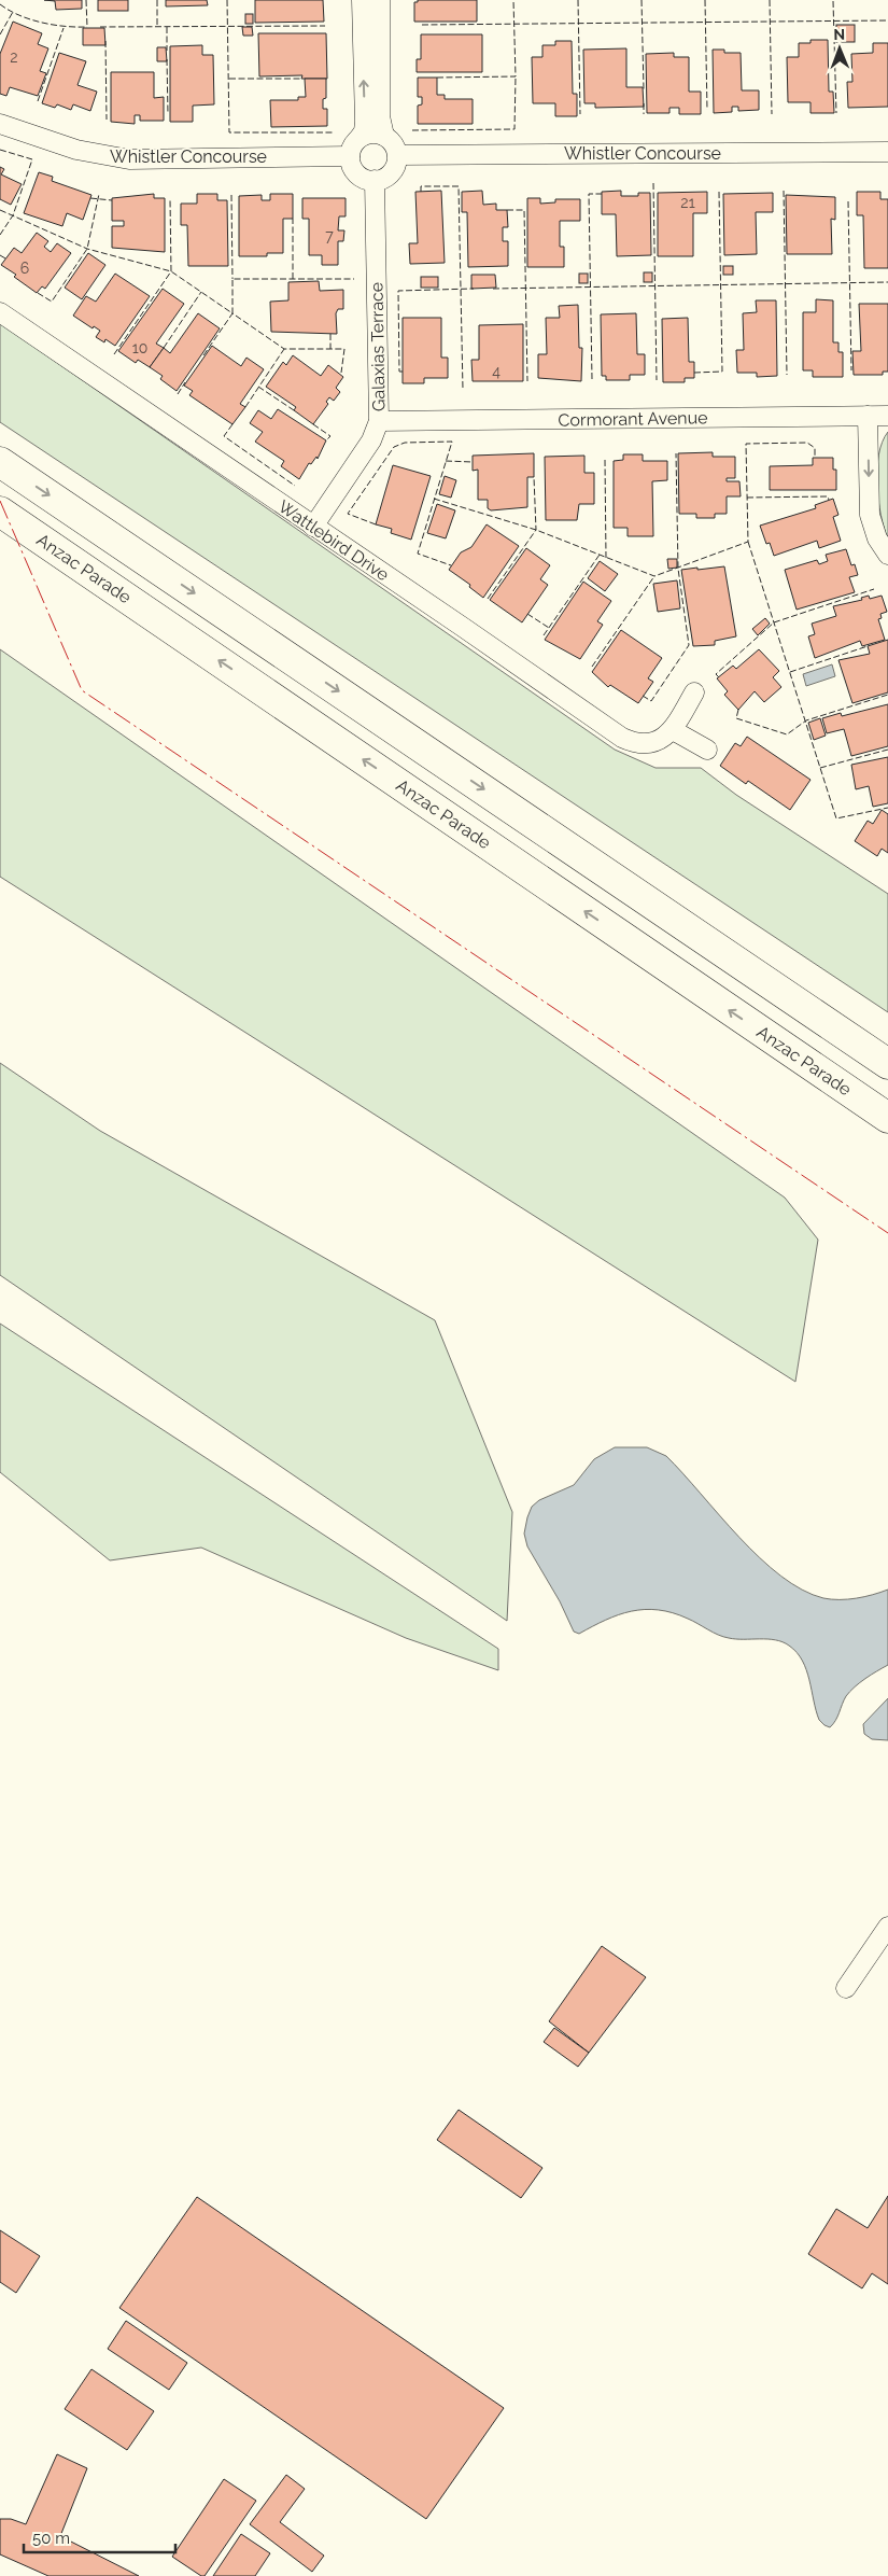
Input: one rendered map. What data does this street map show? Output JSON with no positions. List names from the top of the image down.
{
  "streets": {
    "main road": ["Anzac Parade"],
    "street": [
      "Whistler Concourse",
      "Galaxias Terrace",
      "Cormorant Avenue",
      "Wattlebird Drive"
    ]
  },
  "crossings": [
    ["Whistler Concourse", "Galaxias Terrace"],
    ["Galaxias Terrace", "Cormorant Avenue"],
    ["Galaxias Terrace", "Wattlebird Drive"]
  ],
  "house_numbers": [
    "2",
    "21",
    "7",
    "6",
    "10",
    "4"
  ],
  "scale_bar": "50 m",
  "north": "top"
}
